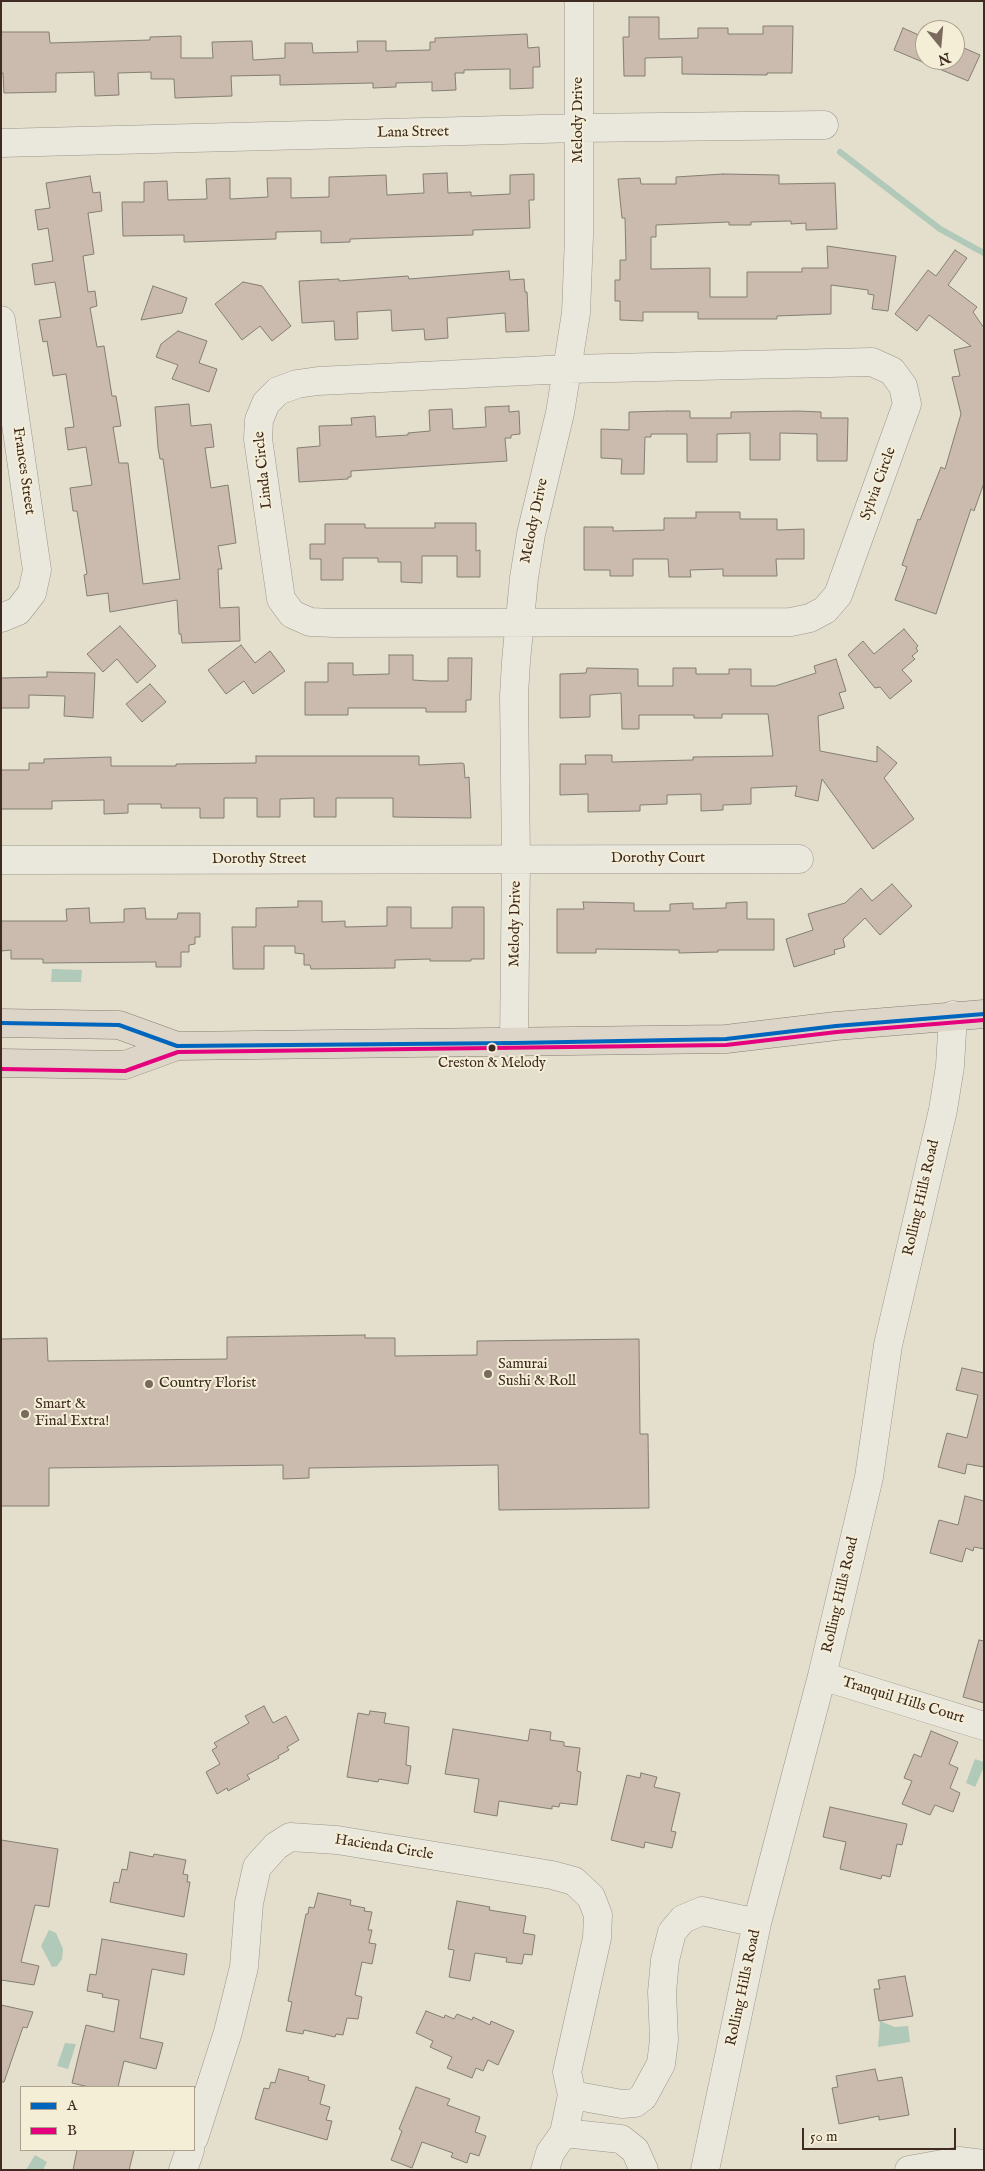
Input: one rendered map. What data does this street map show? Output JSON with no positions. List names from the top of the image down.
{
  "streets": {
    "street": [
      "Melody Drive",
      "Lana Street",
      "Linda Circle",
      "Frances Street",
      "Sylvia Circle",
      "Dorothy Court",
      "Dorothy Street",
      "Rolling Hills Road",
      "Tranquil Hills Court",
      "Hacienda Circle"
    ]
  },
  "crossings": [
    ["Melody Drive", "Lana Street"],
    ["Melody Drive", "Linda Circle"],
    ["Melody Drive", "Sylvia Circle"],
    ["Melody Drive", "Dorothy Court"],
    ["Melody Drive", "Dorothy Street"],
    ["Linda Circle", "Sylvia Circle"],
    ["Dorothy Court", "Dorothy Street"],
    ["Rolling Hills Road", "Tranquil Hills Court"]
  ],
  "places": [
    "Creston & Melody",
    "Samurai Sushi & Roll",
    "Country Florist",
    "Smart & Final Extra!"
  ],
  "lines": ["transit line A", "transit line B"],
  "legend": ["A", "B"],
  "scale_bar": "50 m",
  "north": "bottom"
}
